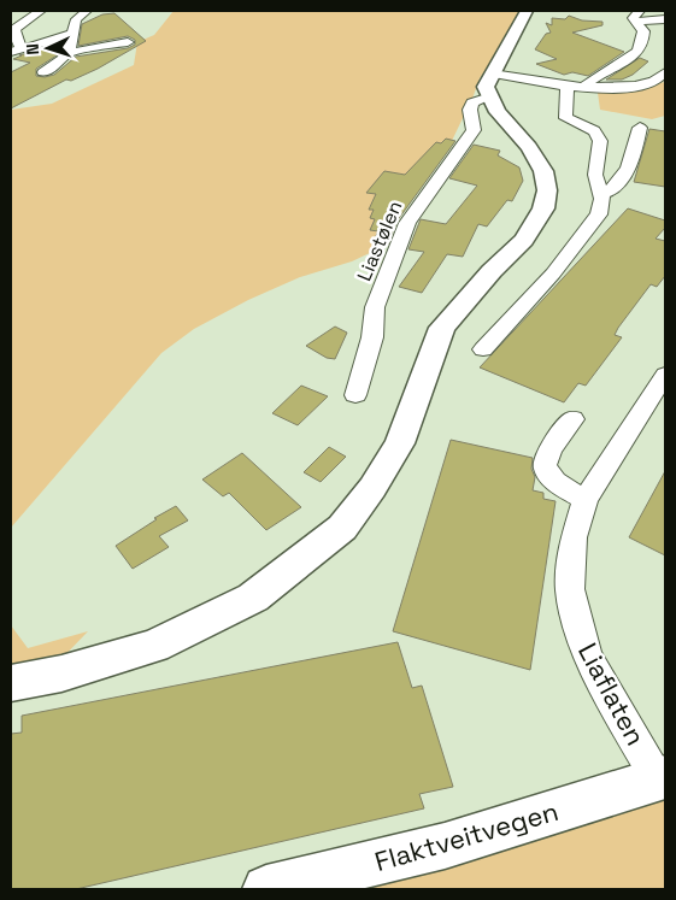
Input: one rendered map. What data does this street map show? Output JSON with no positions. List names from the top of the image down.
{
  "streets": {
    "main road": ["Flaktveitvegen"],
    "street": ["Liastølen", "Liaflaten"]
  },
  "crossings": [
    ["Liaflaten", "Flaktveitvegen"]
  ],
  "north": "left"
}
